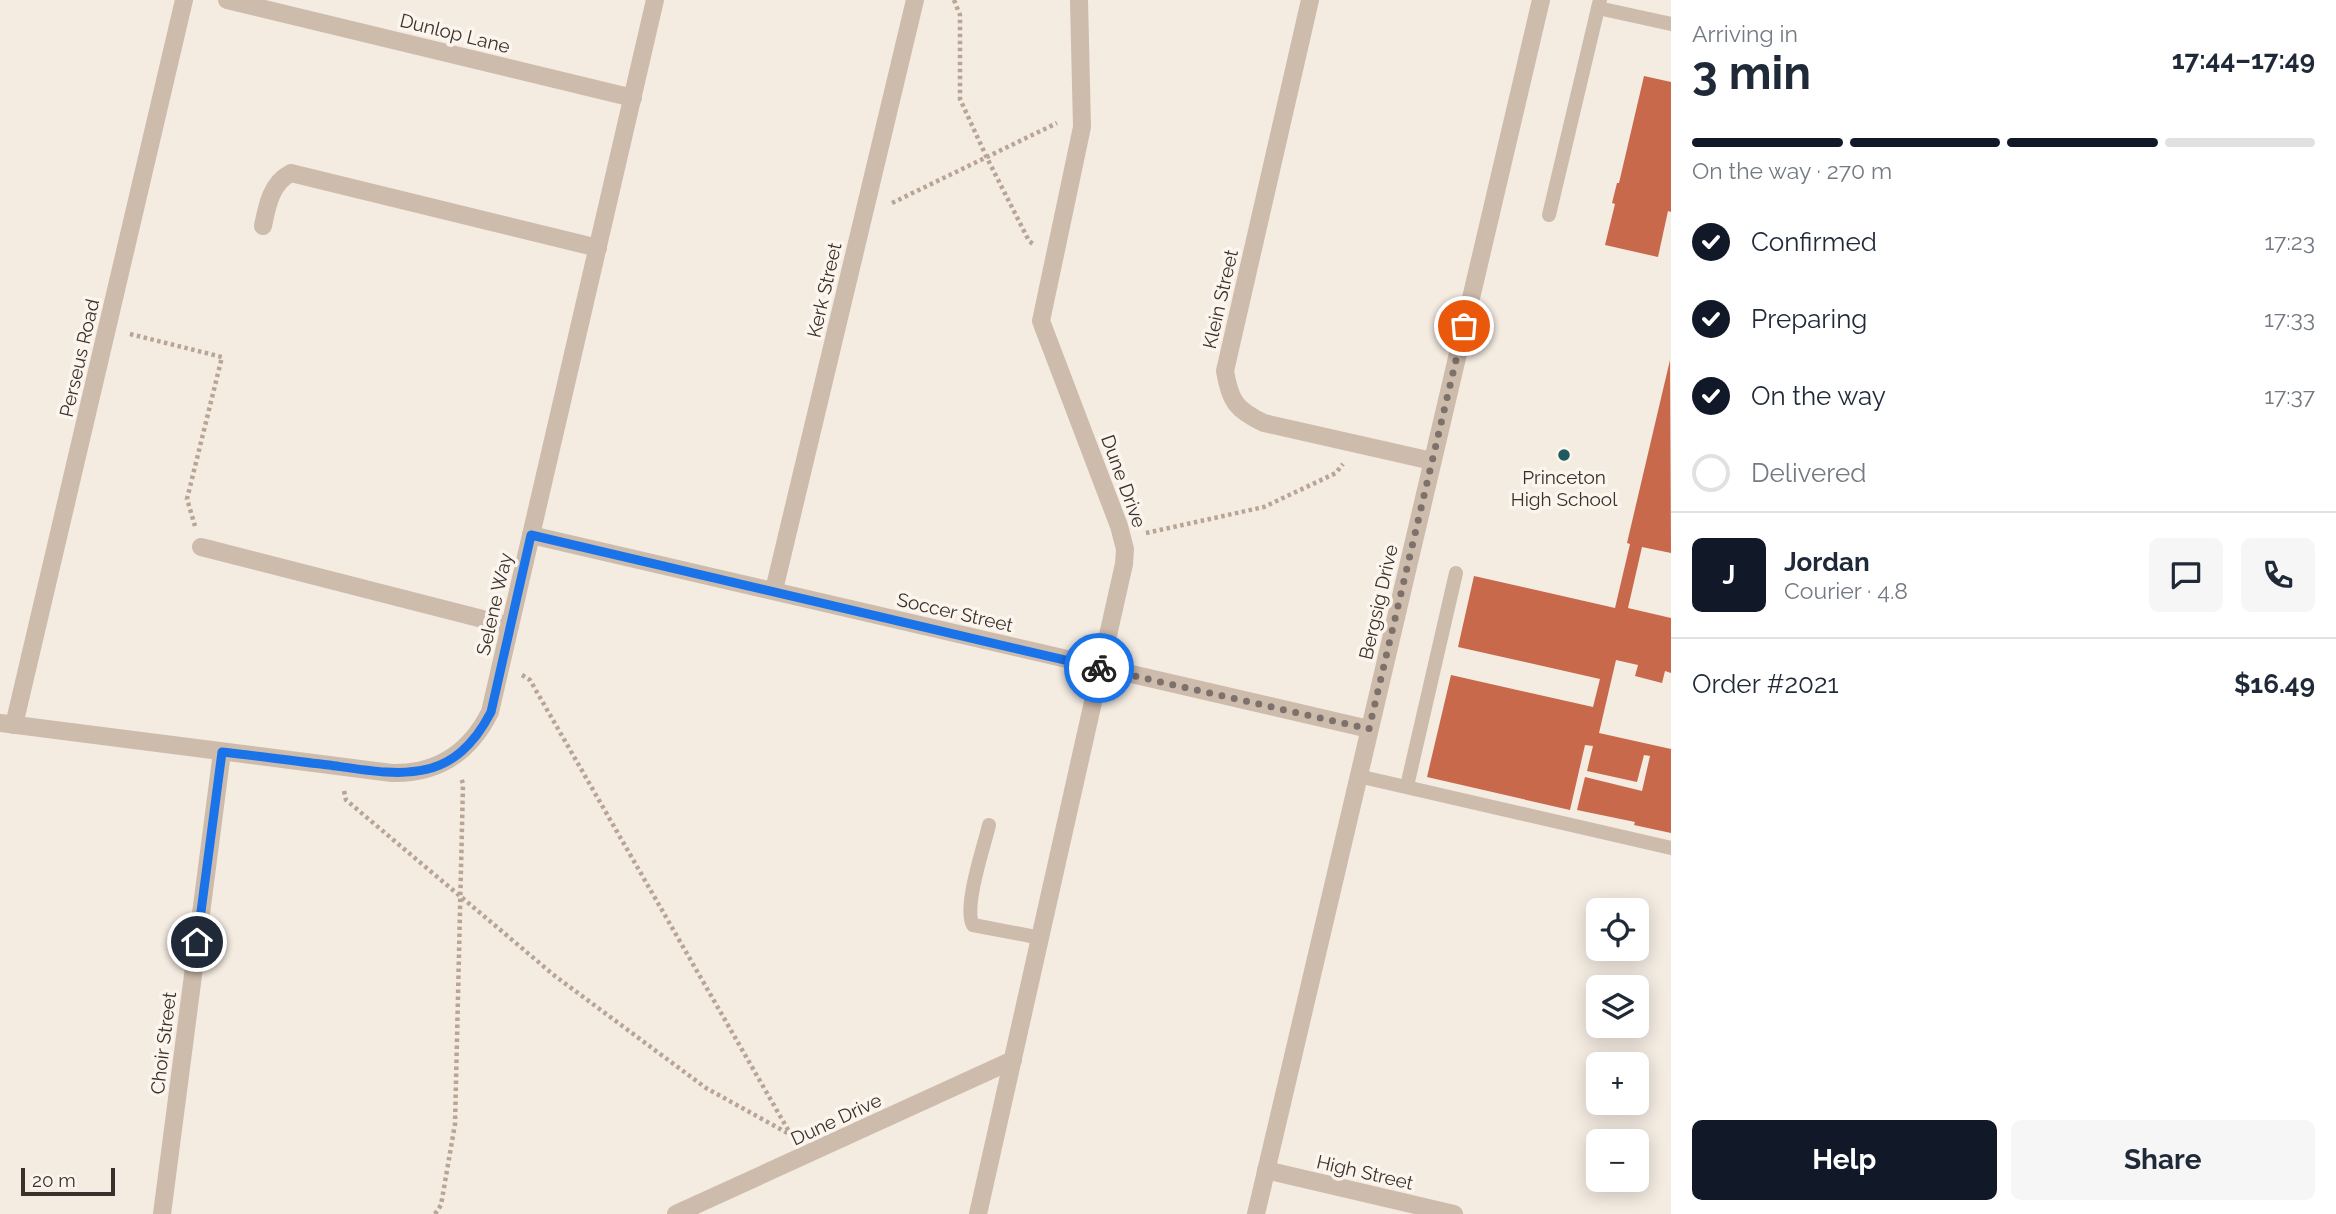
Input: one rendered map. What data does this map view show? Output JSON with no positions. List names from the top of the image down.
{
  "streets": {
    "street": [
      "Dunlop Lane",
      "Kerk Street",
      "Klein Street",
      "Perseus Road",
      "Dune Drive",
      "Bergsig Drive",
      "Selene Way",
      "Soccer Street",
      "Choir Street",
      "High Street"
    ]
  },
  "crossings": [
    ["Dunlop Lane", "Selene Way"],
    ["Kerk Street", "Soccer Street"],
    ["Klein Street", "Bergsig Drive"],
    ["Perseus Road", "Selene Way"],
    ["Dune Drive", "Soccer Street"],
    ["Bergsig Drive", "Soccer Street"],
    ["Bergsig Drive", "High Street"],
    ["Selene Way", "Soccer Street"],
    ["Selene Way", "Choir Street"]
  ],
  "places": ["Princeton High School"],
  "scale_bar": "20 m",
  "page": {
    "heading": ["3 min", "Arriving in", "17:44–17:49"],
    "panel": [
      "Jordan",
      "Courier · 4.8",
      "Order #2021",
      "$16.49"
    ],
    "bar": "On the way · 270 m",
    "list": [
      ["Confirmed", "17:23"],
      ["Preparing", "17:33"],
      ["On the way", "17:37"],
      "Delivered"
    ],
    "round": "J",
    "map_buttons": ["+", "−"],
    "buttons": ["Help", "Share"],
    "scale": "20 m"
  }
}
